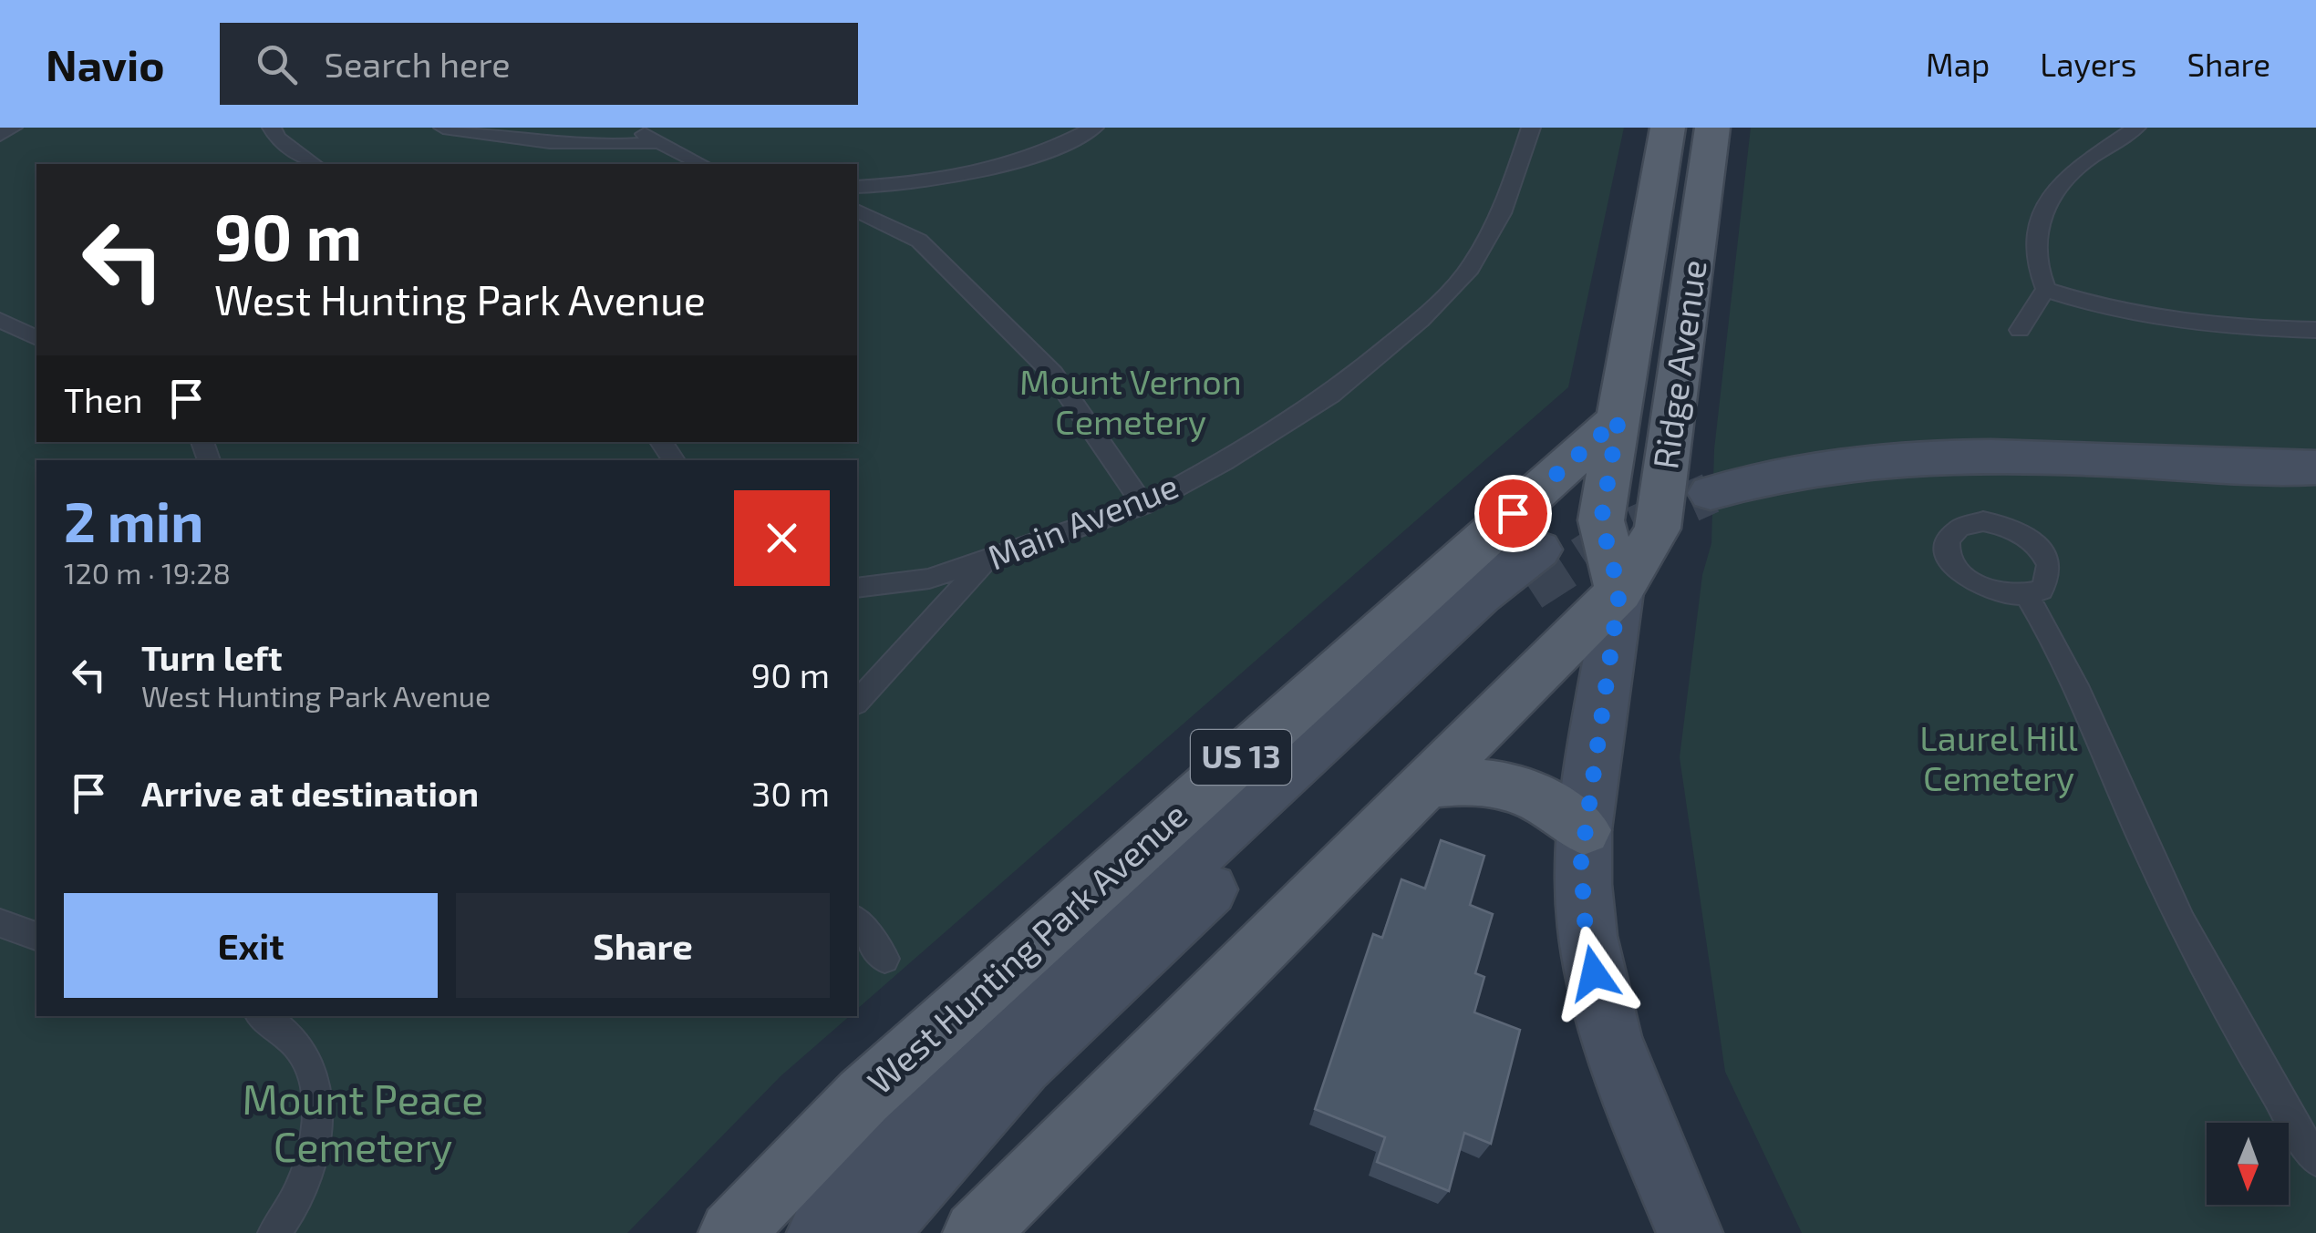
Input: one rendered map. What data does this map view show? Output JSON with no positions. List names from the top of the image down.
{
  "streets": {
    "main road": ["Ridge Avenue", "US 13", "West Hunting Park Avenue"],
    "lane": ["Main Avenue"]
  },
  "crossings": [
    ["Ridge Avenue", "West Hunting Park Avenue"]
  ],
  "parks": ["Mount Vernon Cemetery", "Laurel Hill Cemetery", "Mount Peace Cemetery"],
  "north": "bottom",
  "page": {
    "header": "Navio",
    "search": "Search here",
    "nav": ["Map", "Layers", "Share"],
    "turn": ["90 m", "West Hunting Park Avenue"],
    "then": "Then",
    "heading": ["2 min", "120 m · 19:28"],
    "list": [
      {
        "name": "Turn left",
        "note": "West Hunting Park Avenue",
        "value": "90 m"
      },
      {
        "name": "Arrive at destination",
        "value": "30 m"
      }
    ],
    "buttons": ["Exit", "Share"]
  }
}
